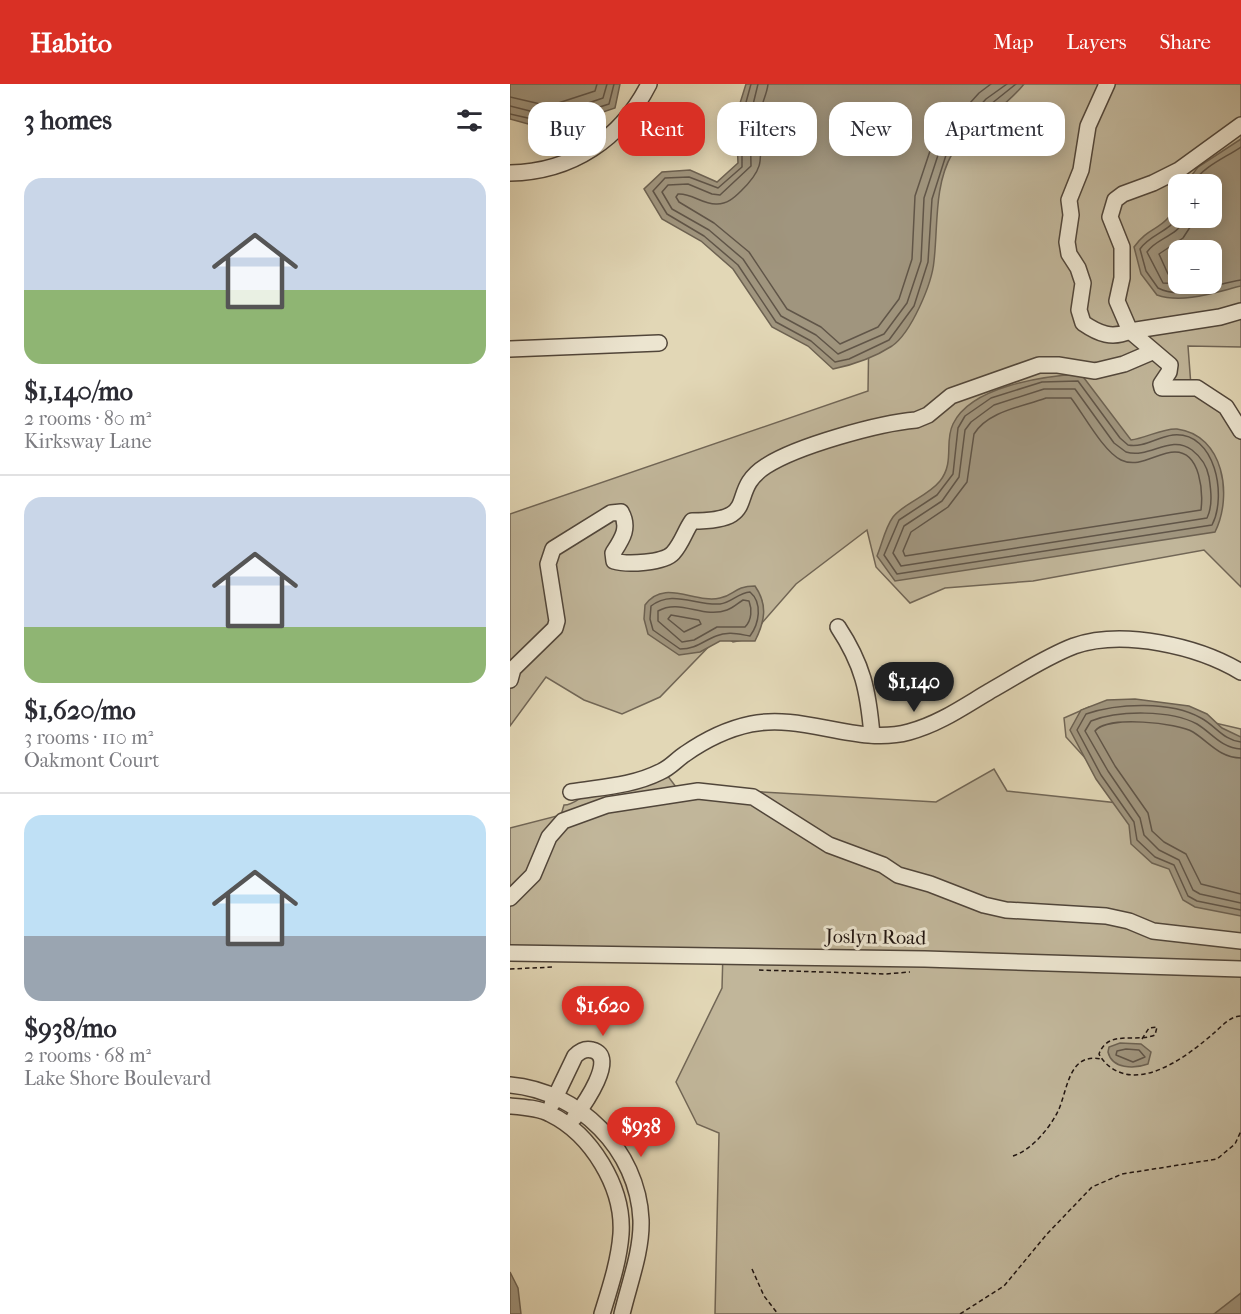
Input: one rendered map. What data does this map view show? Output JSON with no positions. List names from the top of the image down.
{
  "streets": {
    "street": ["Joslyn Road"]
  },
  "page": {
    "header": "Habito",
    "nav": ["Map", "Layers", "Share"],
    "heading": "3 homes",
    "chip": [
      "Buy",
      "Rent",
      "Filters",
      "New",
      "Apartment"
    ],
    "list": [
      {
        "name": "$1,140/mo",
        "note": "2 rooms · 80 m² · Kirksway Lane"
      },
      {
        "name": "$1,620/mo",
        "note": "3 rooms · 110 m² · Oakmont Court"
      },
      {
        "name": "$938/mo",
        "note": "2 rooms · 68 m² · Lake Shore Boulevard"
      }
    ],
    "map_buttons": ["+", "−"],
    "price": ["$1,140", "$1,620", "$938"]
  }
}
